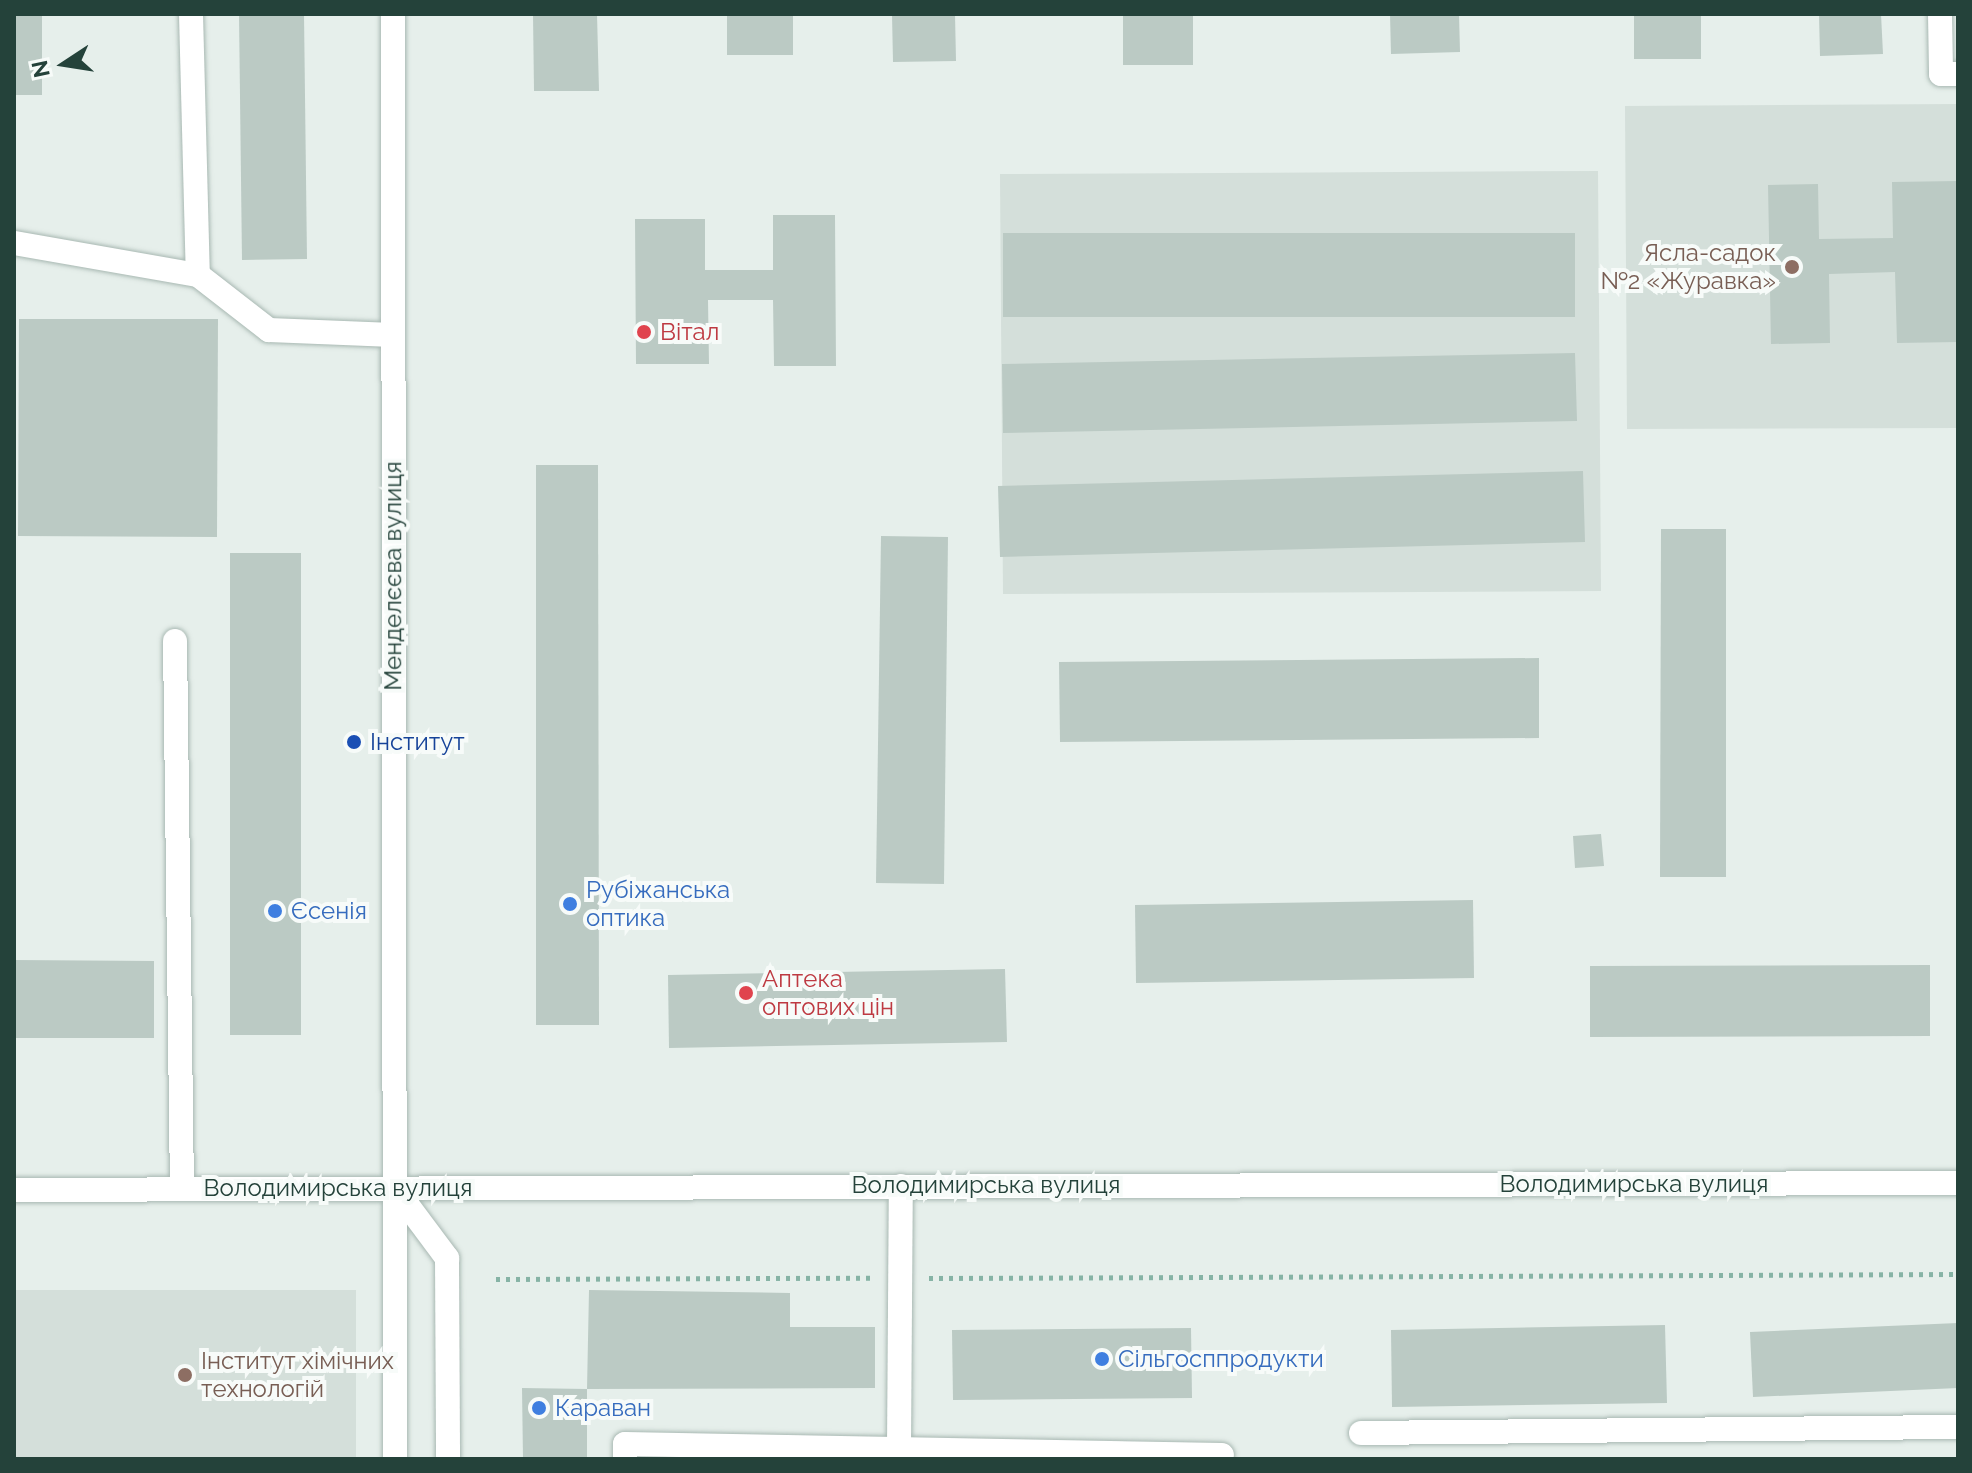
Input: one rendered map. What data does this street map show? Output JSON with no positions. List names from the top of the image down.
{
  "streets": {
    "street": ["Менделєєва вулиця", "Володимирська вулиця"]
  },
  "crossings": [
    ["Менделєєва вулиця", "Володимирська вулиця"]
  ],
  "places": [
    "Ясла-садок №2 «Журавка»",
    "Вітал",
    "Інститут",
    "Рубіжанська оптика",
    "Єсенія",
    "Аптека оптових цін",
    "Сільгосппродукти",
    "Інститут хімічних технологій",
    "Караван"
  ],
  "north": "left"
}
